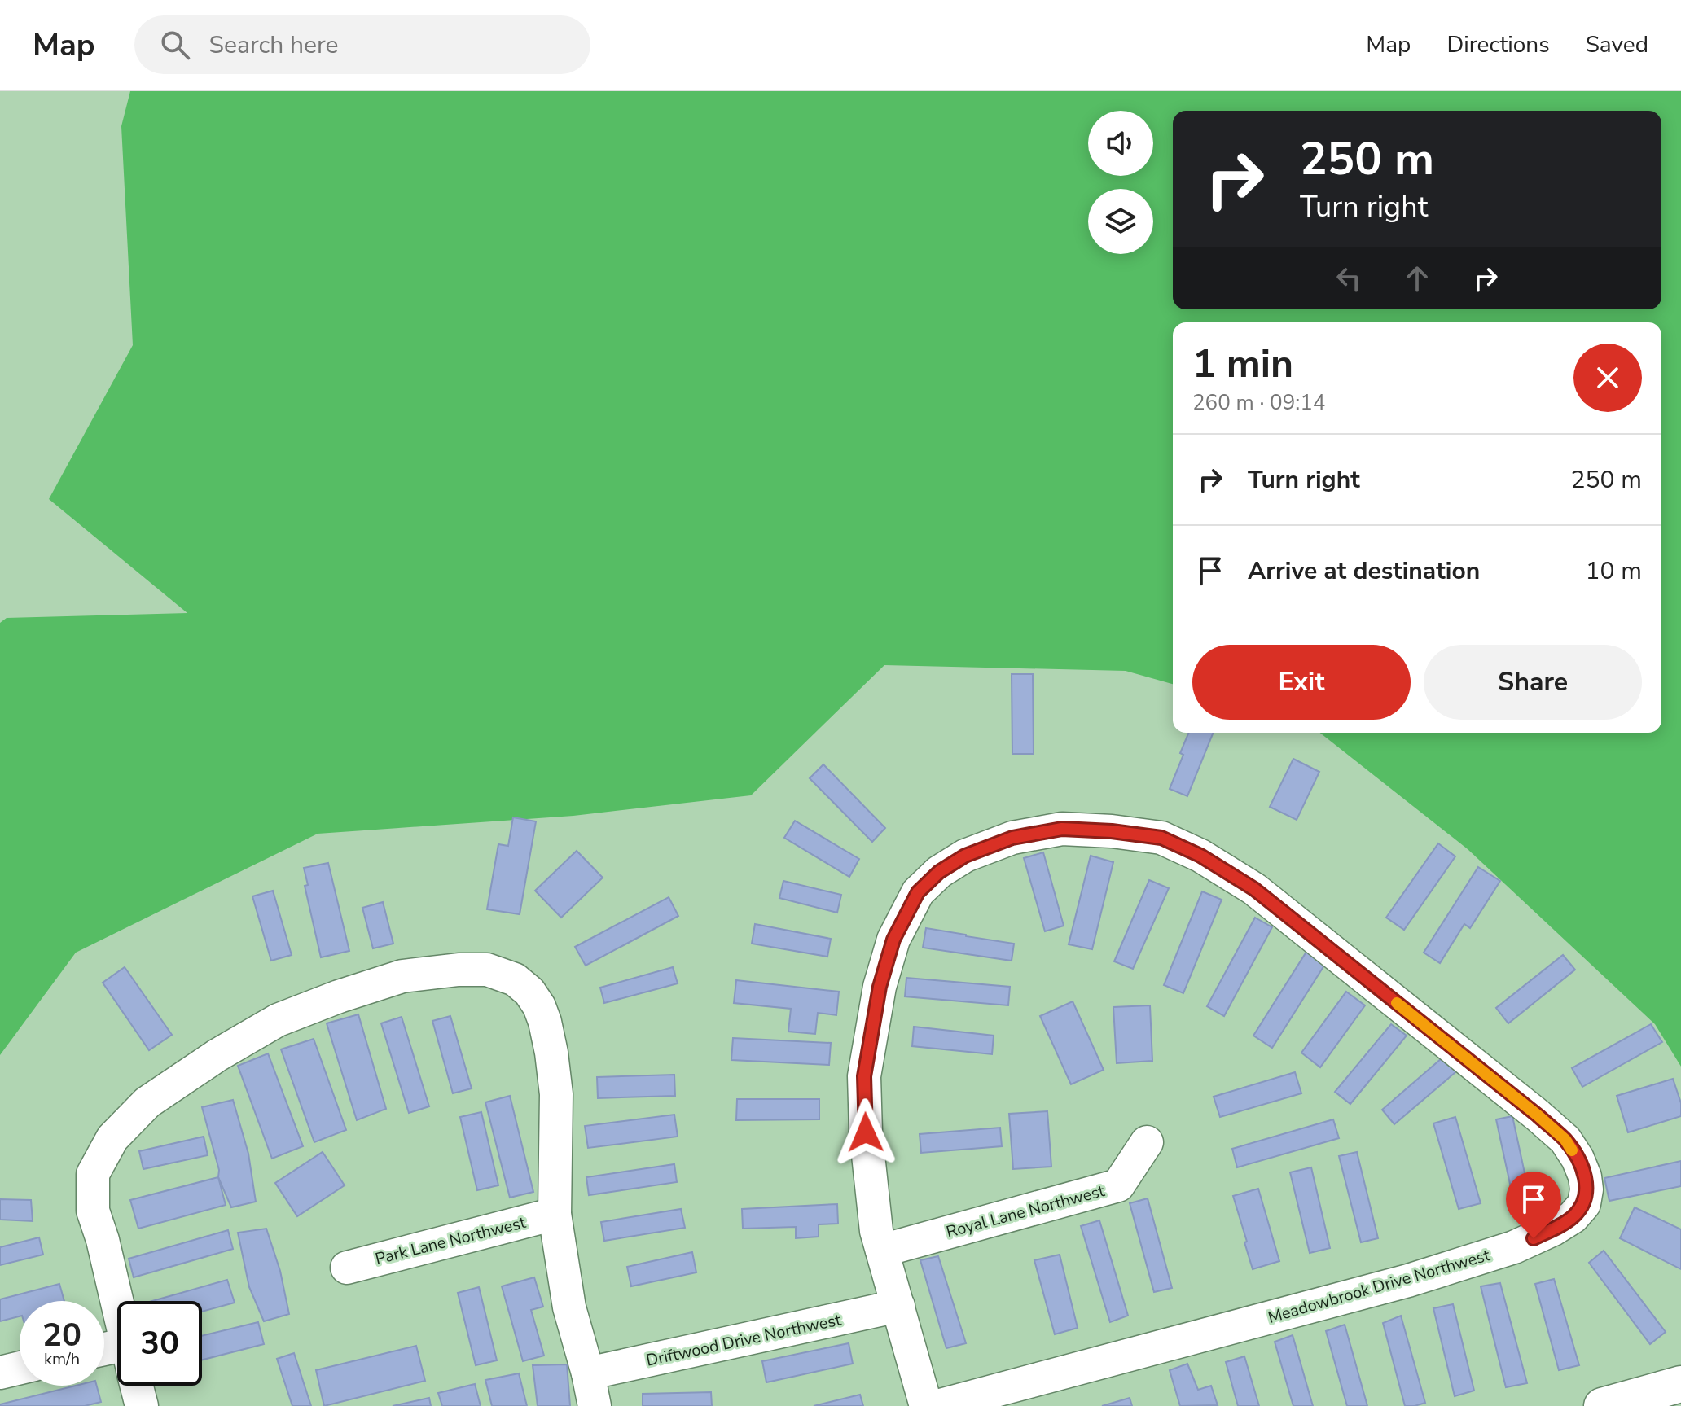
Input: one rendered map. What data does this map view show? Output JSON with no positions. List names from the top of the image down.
{
  "streets": {
    "street": [
      "Royal Lane Northwest",
      "Park Lane Northwest",
      "Meadowbrook Drive Northwest",
      "Driftwood Drive Northwest"
    ]
  },
  "crossings": [
    ["Royal Lane Northwest", "Meadowbrook Drive Northwest"],
    ["Meadowbrook Drive Northwest", "Driftwood Drive Northwest"]
  ],
  "page": {
    "header": "Map",
    "search": "Search here",
    "nav": ["Map", "Directions", "Saved"],
    "turn": ["250 m", "Turn right"],
    "heading": ["1 min", "260 m · 09:14"],
    "list": [
      {
        "name": "Turn right",
        "value": "250 m"
      },
      {
        "name": "Arrive at destination",
        "value": "10 m"
      }
    ],
    "buttons": ["Exit", "Share"],
    "speed": "20 km/h",
    "limit": "30"
  }
}
